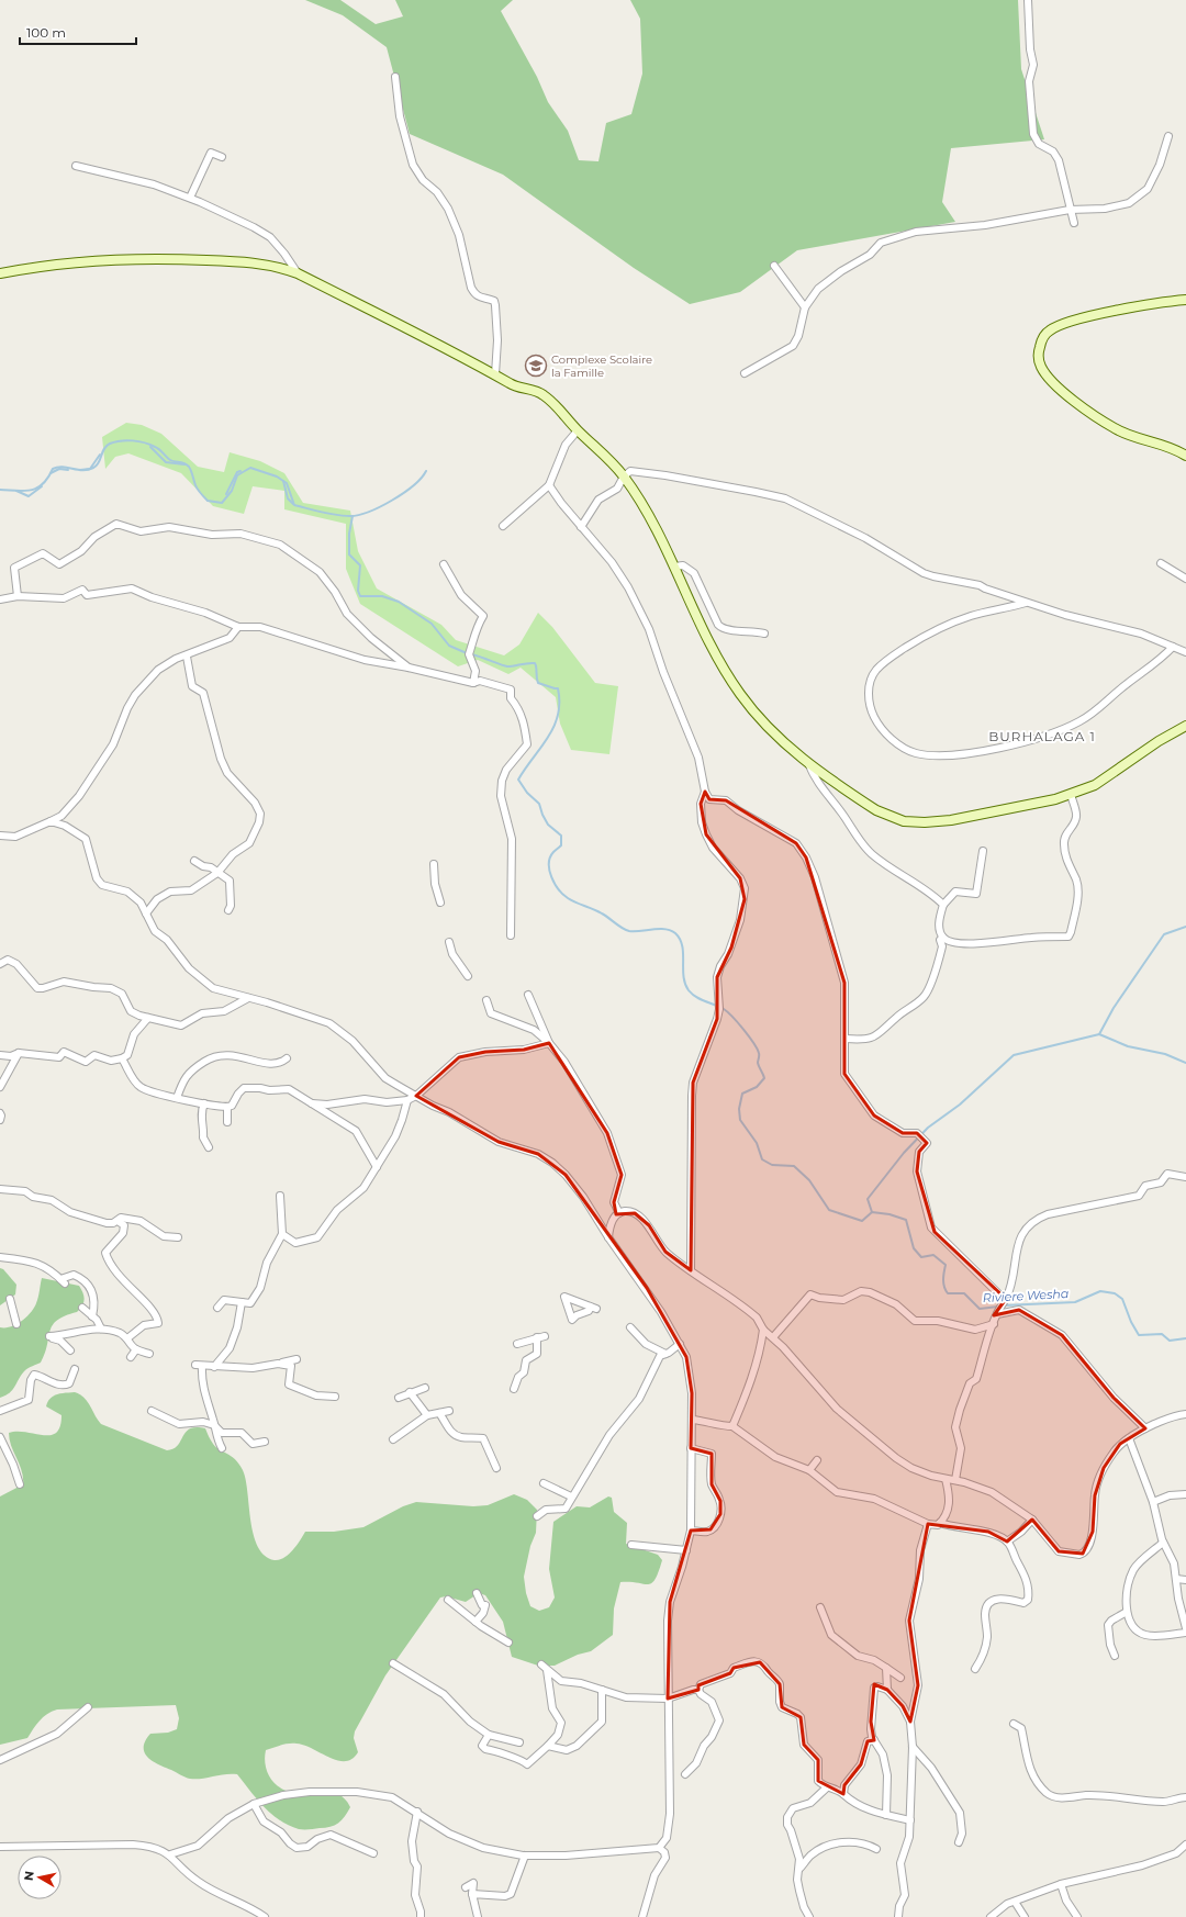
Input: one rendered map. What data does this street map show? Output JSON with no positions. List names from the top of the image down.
{
  "districts": ["BURHALAGA 1"],
  "water": ["Riviere Wesha"],
  "places": {
    "school or university": ["Complexe Scolaire la Famille"]
  },
  "scale_bar": "100 m",
  "north": "left"
}
